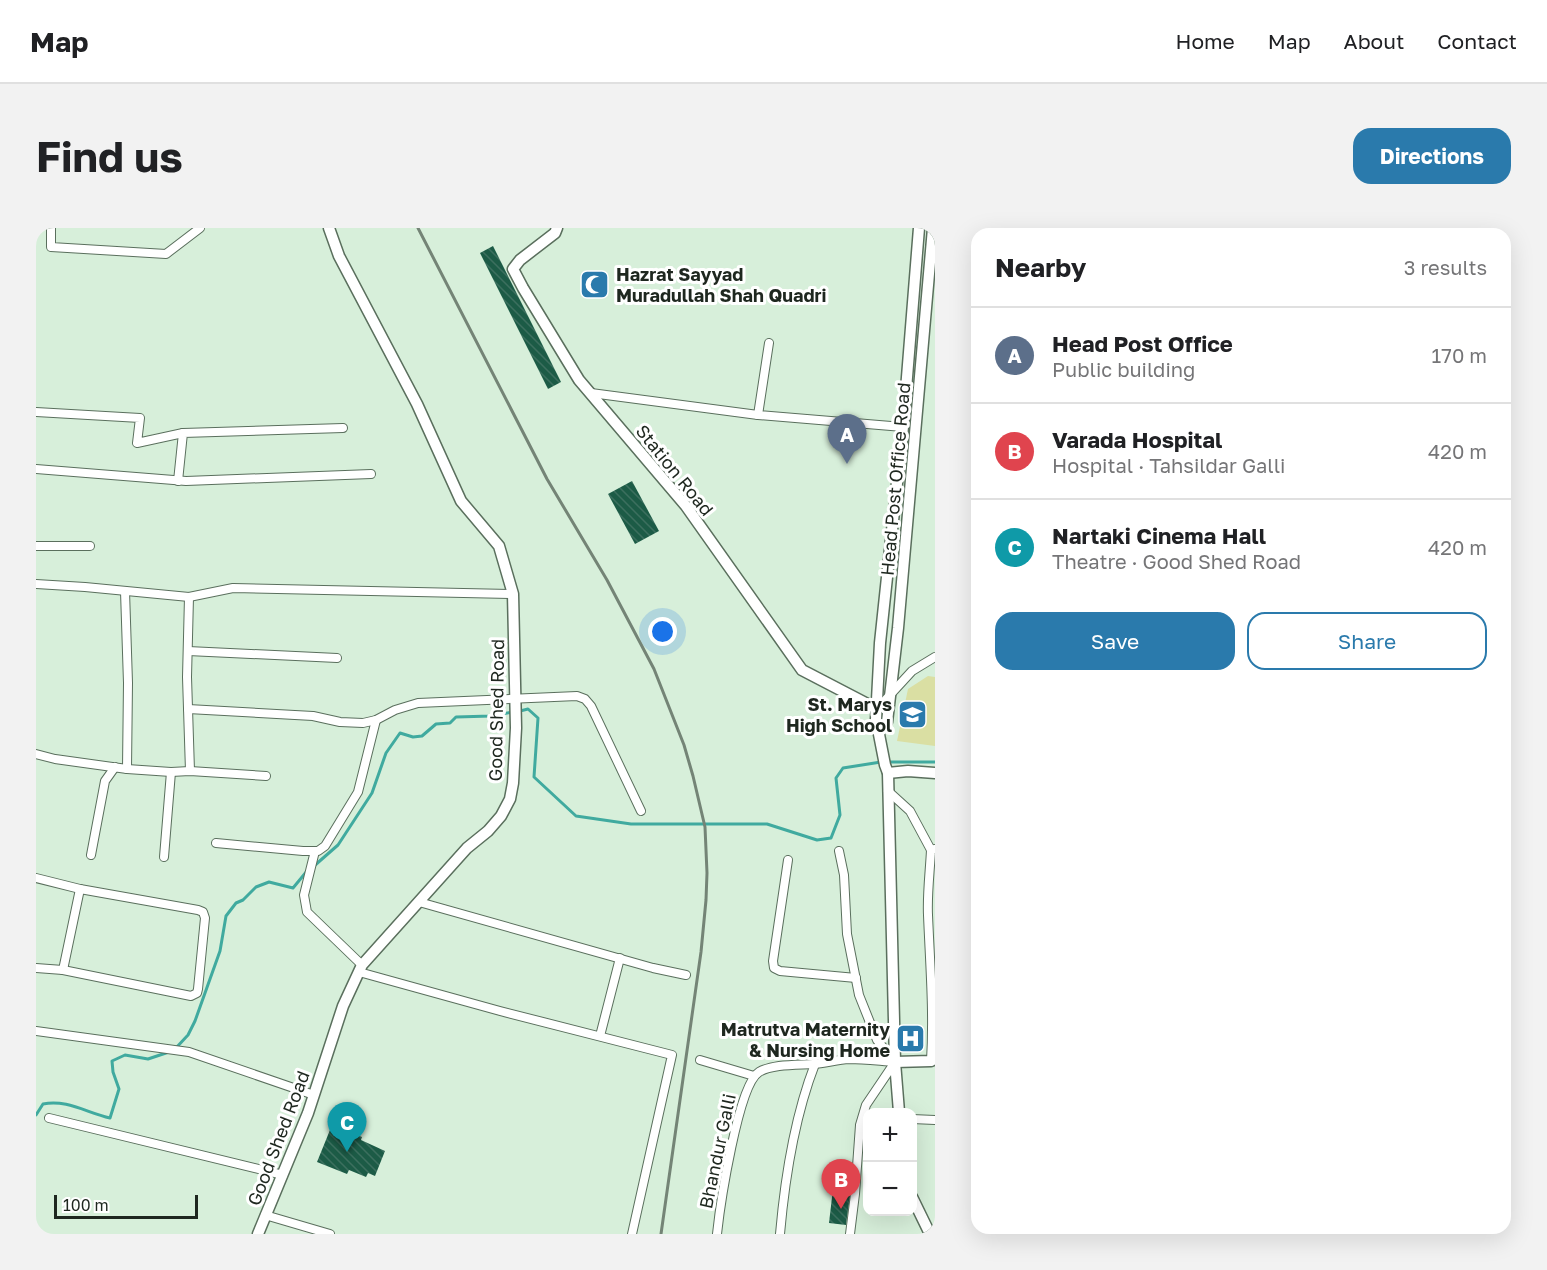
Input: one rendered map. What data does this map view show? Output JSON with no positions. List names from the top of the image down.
{
  "streets": {
    "street": [
      "Station Road",
      "Head Post Office Road",
      "Good Shed Road",
      "Bhandur Galli"
    ]
  },
  "crossings": [
    ["Station Road", "Head Post Office Road"],
    ["Head Post Office Road", "Bhandur Galli"]
  ],
  "places": {
    "mosque": ["Hazrat Sayyad Muradullah Shah Quadri"],
    "school or university": ["St. Marys High School"],
    "hospital": ["Matrutva Maternity & Nursing Home"]
  },
  "scale_bar": "100 m",
  "page": {
    "header": "Map",
    "nav": [
      "Home",
      "Map",
      "About",
      "Contact"
    ],
    "buttons": [
      "Directions",
      ["Save", "Share"]
    ],
    "title": "Find us",
    "heading": ["Nearby", "3 results"],
    "list": [
      {
        "mark": "A",
        "name": "Head Post Office",
        "note": "Public building",
        "value": "170 m"
      },
      {
        "mark": "B",
        "name": "Varada Hospital",
        "note": "Hospital · Tahsildar Galli",
        "value": "420 m"
      },
      {
        "mark": "C",
        "name": "Nartaki Cinema Hall",
        "note": "Theatre · Good Shed Road",
        "value": "420 m"
      }
    ],
    "pins": ["A", "C", "B"],
    "map_buttons": ["+", "−"],
    "scale": "100 m"
  }
}
